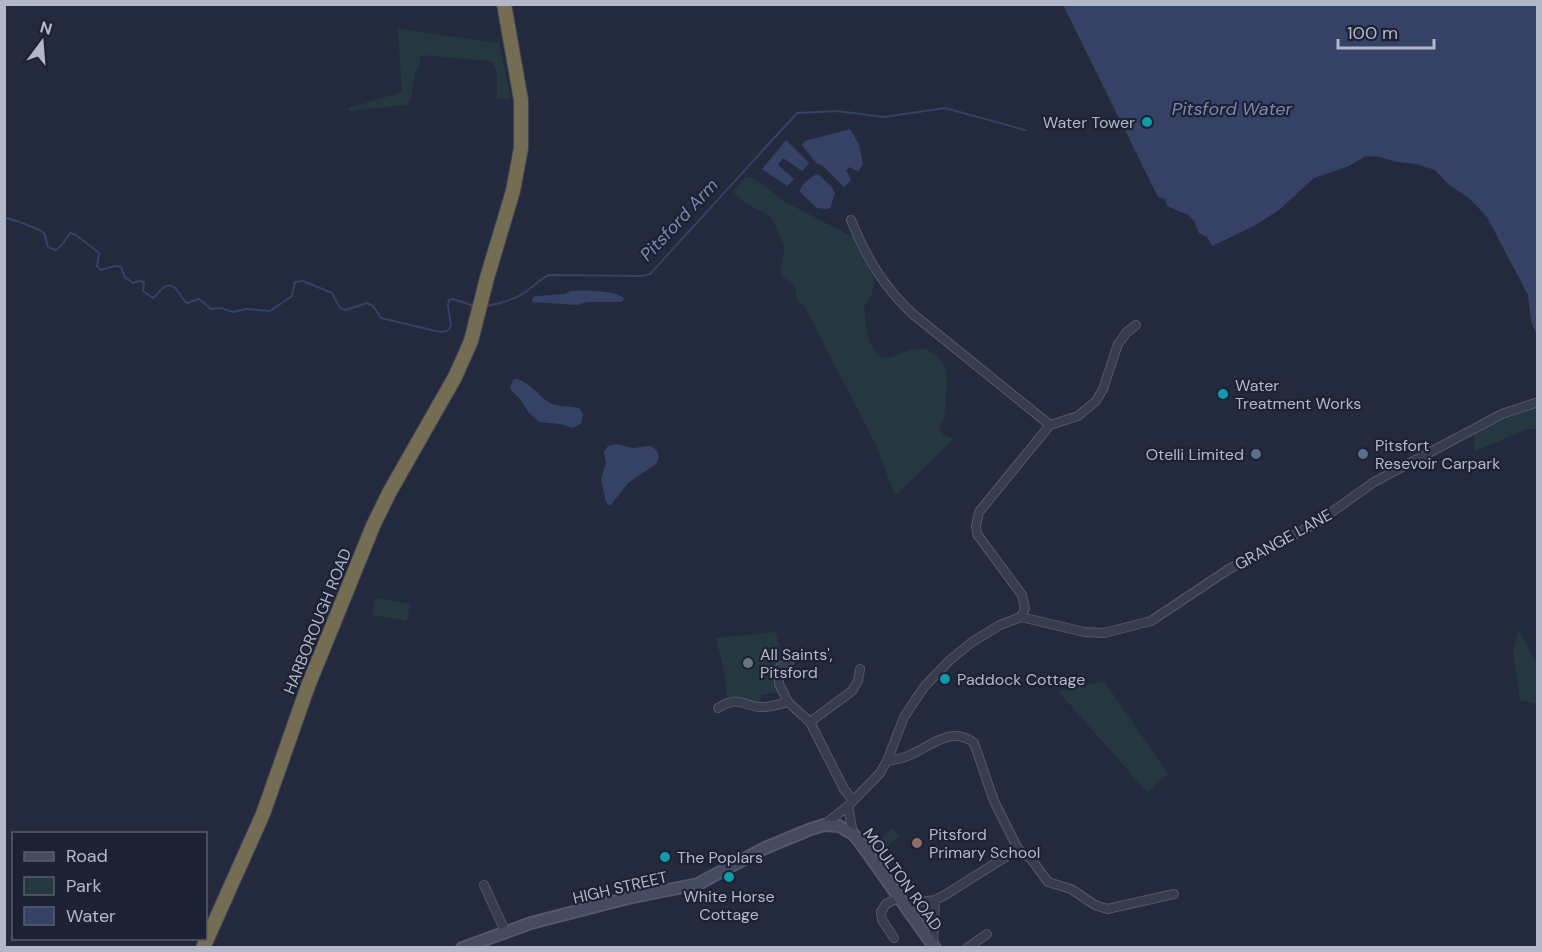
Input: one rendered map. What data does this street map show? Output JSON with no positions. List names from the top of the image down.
{
  "streets": {
    "highway": ["HARBOROUGH ROAD"],
    "street": ["GRANGE LANE", "MOULTON ROAD", "HIGH STREET"]
  },
  "crossings": [
    ["MOULTON ROAD", "HIGH STREET"]
  ],
  "water": ["Pitsford Water", "Pitsford Arm"],
  "places": [
    "Water Tower",
    "Water Treatment Works",
    "Otelli Limited",
    "Pitsfort Resevoir Carpark",
    "All Saints', Pitsford",
    "Paddock Cottage",
    "Pitsford Primary School",
    "The Poplars",
    "White Horse Cottage"
  ],
  "legend": ["Road", "Park", "Water"],
  "scale_bar": "100 m",
  "north": "top"
}
